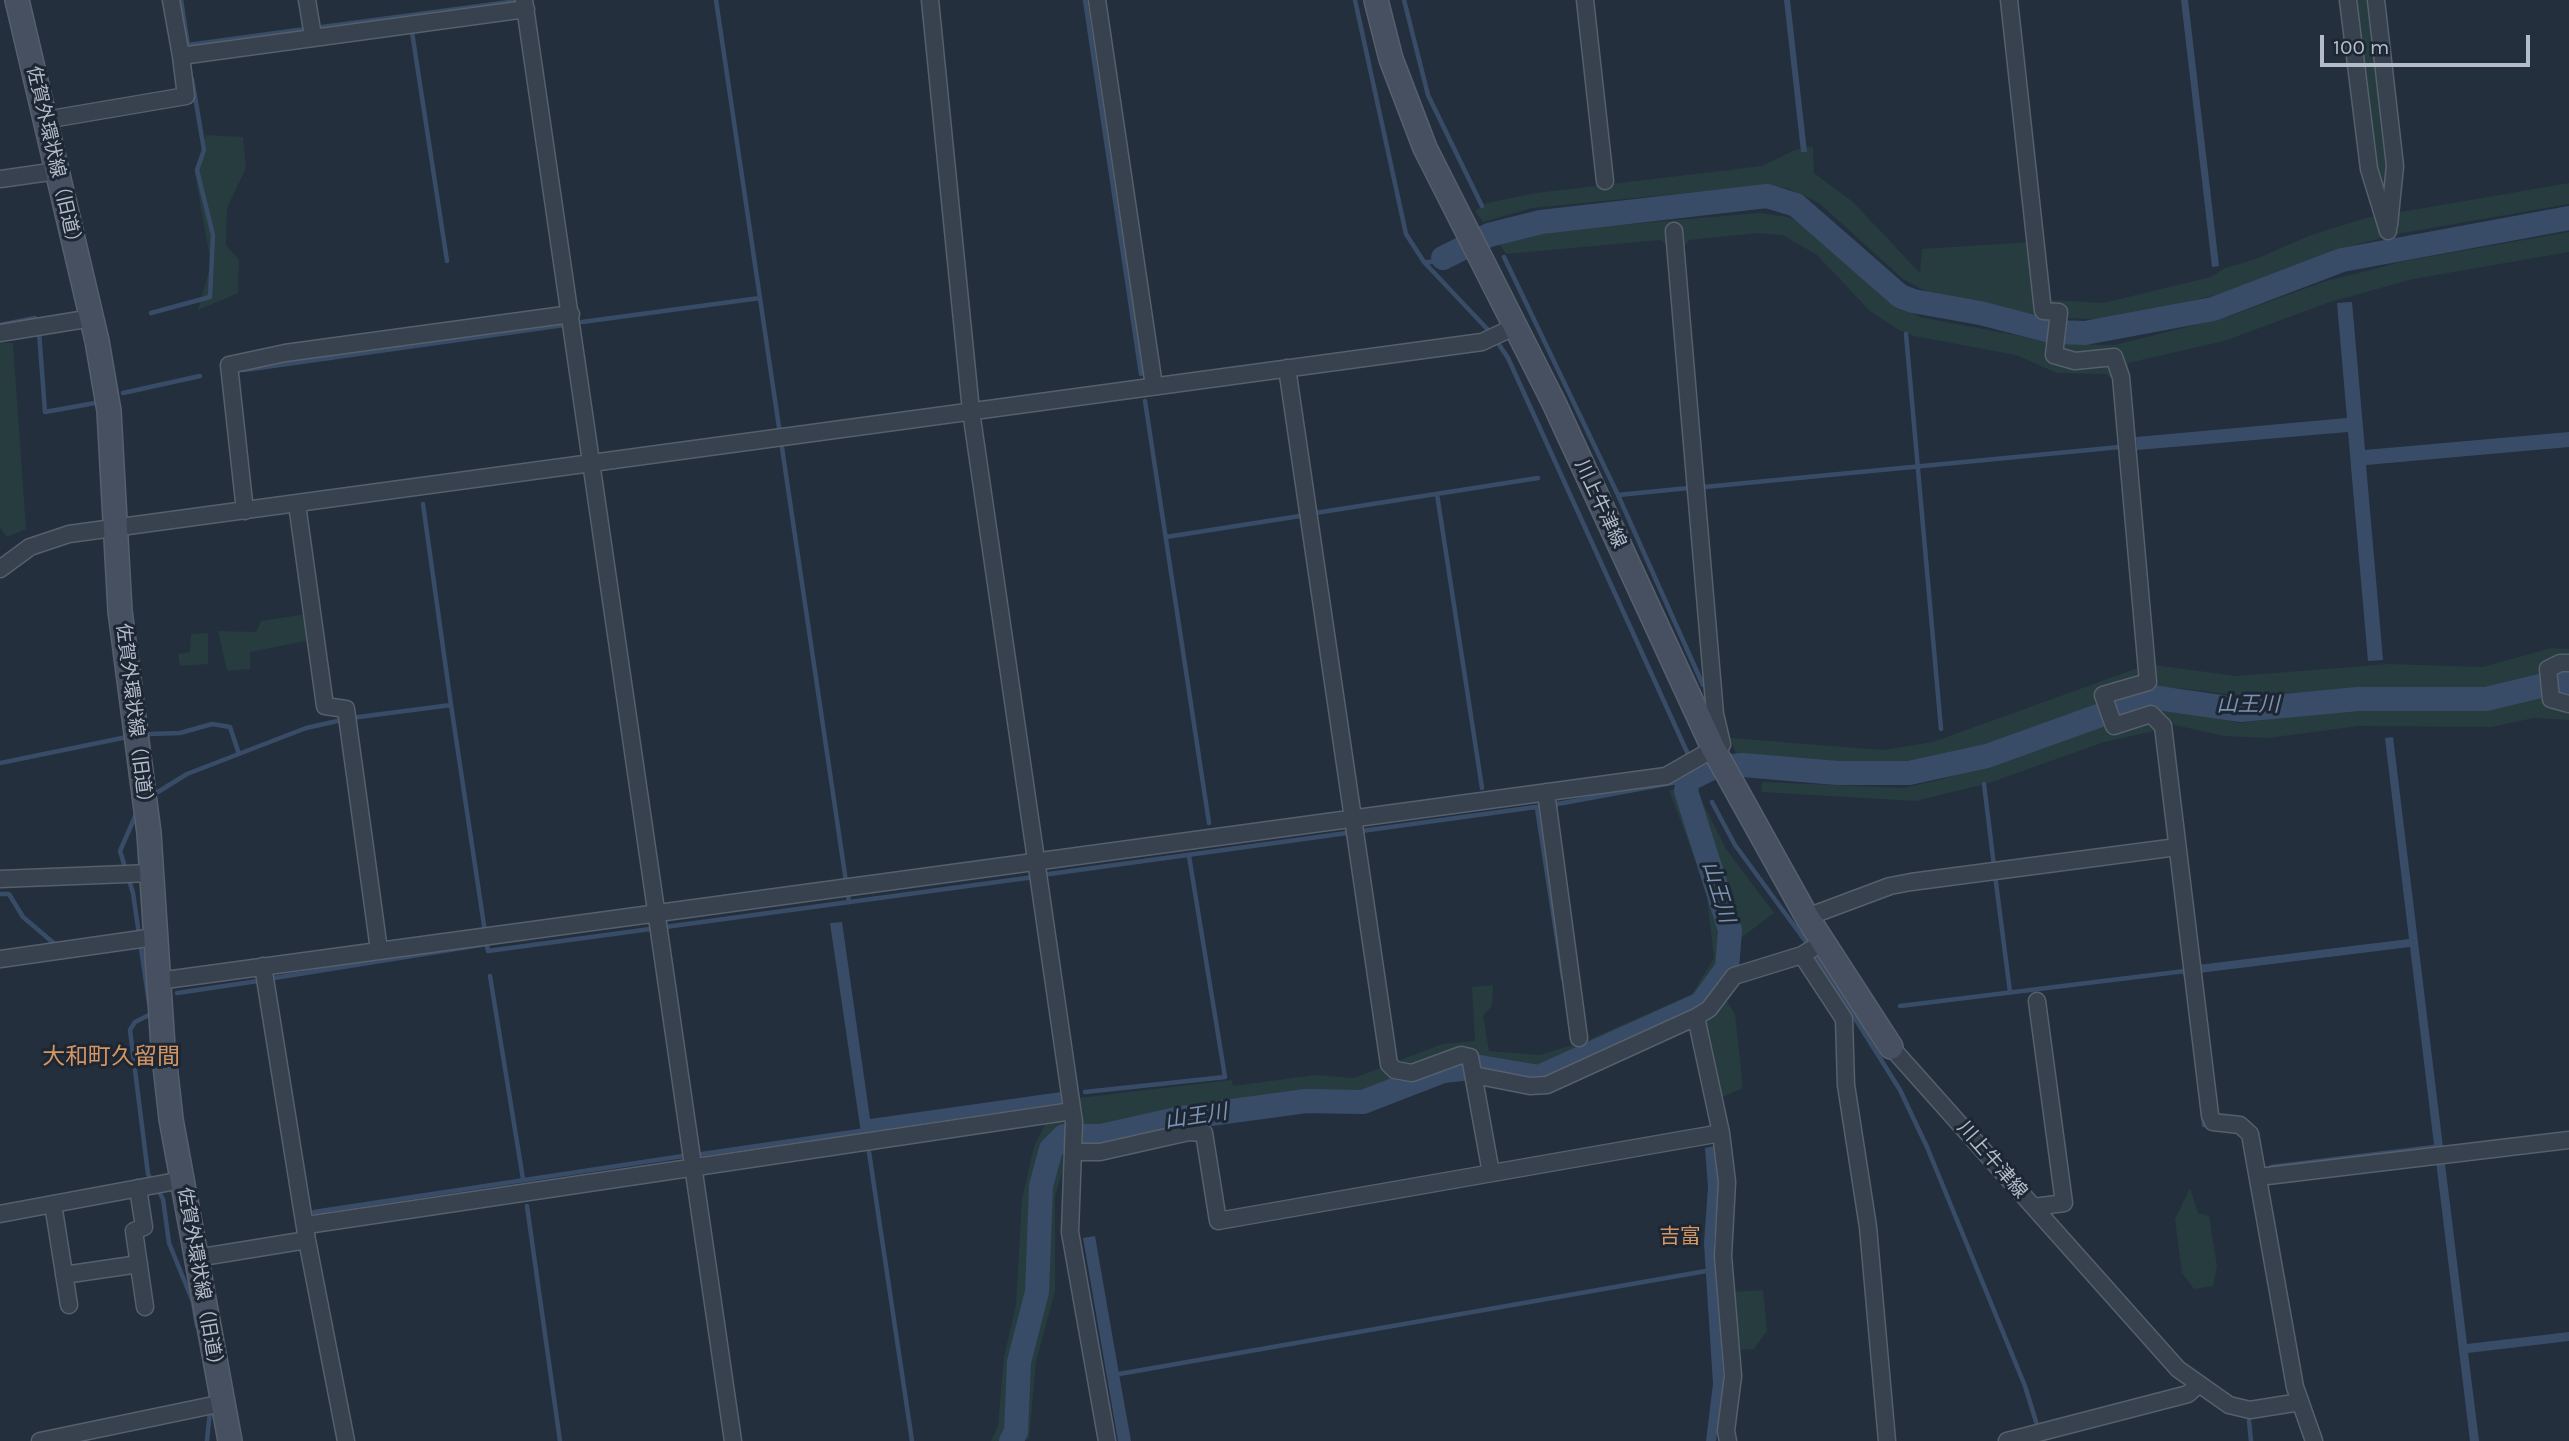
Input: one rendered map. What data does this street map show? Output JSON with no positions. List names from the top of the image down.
{
  "streets": {
    "street": ["佐賀外環状線（旧道）", "川上牛津線"]
  },
  "districts": ["大和町久留間", "吉富"],
  "water": ["山王川"],
  "scale_bar": "100 m"
}
